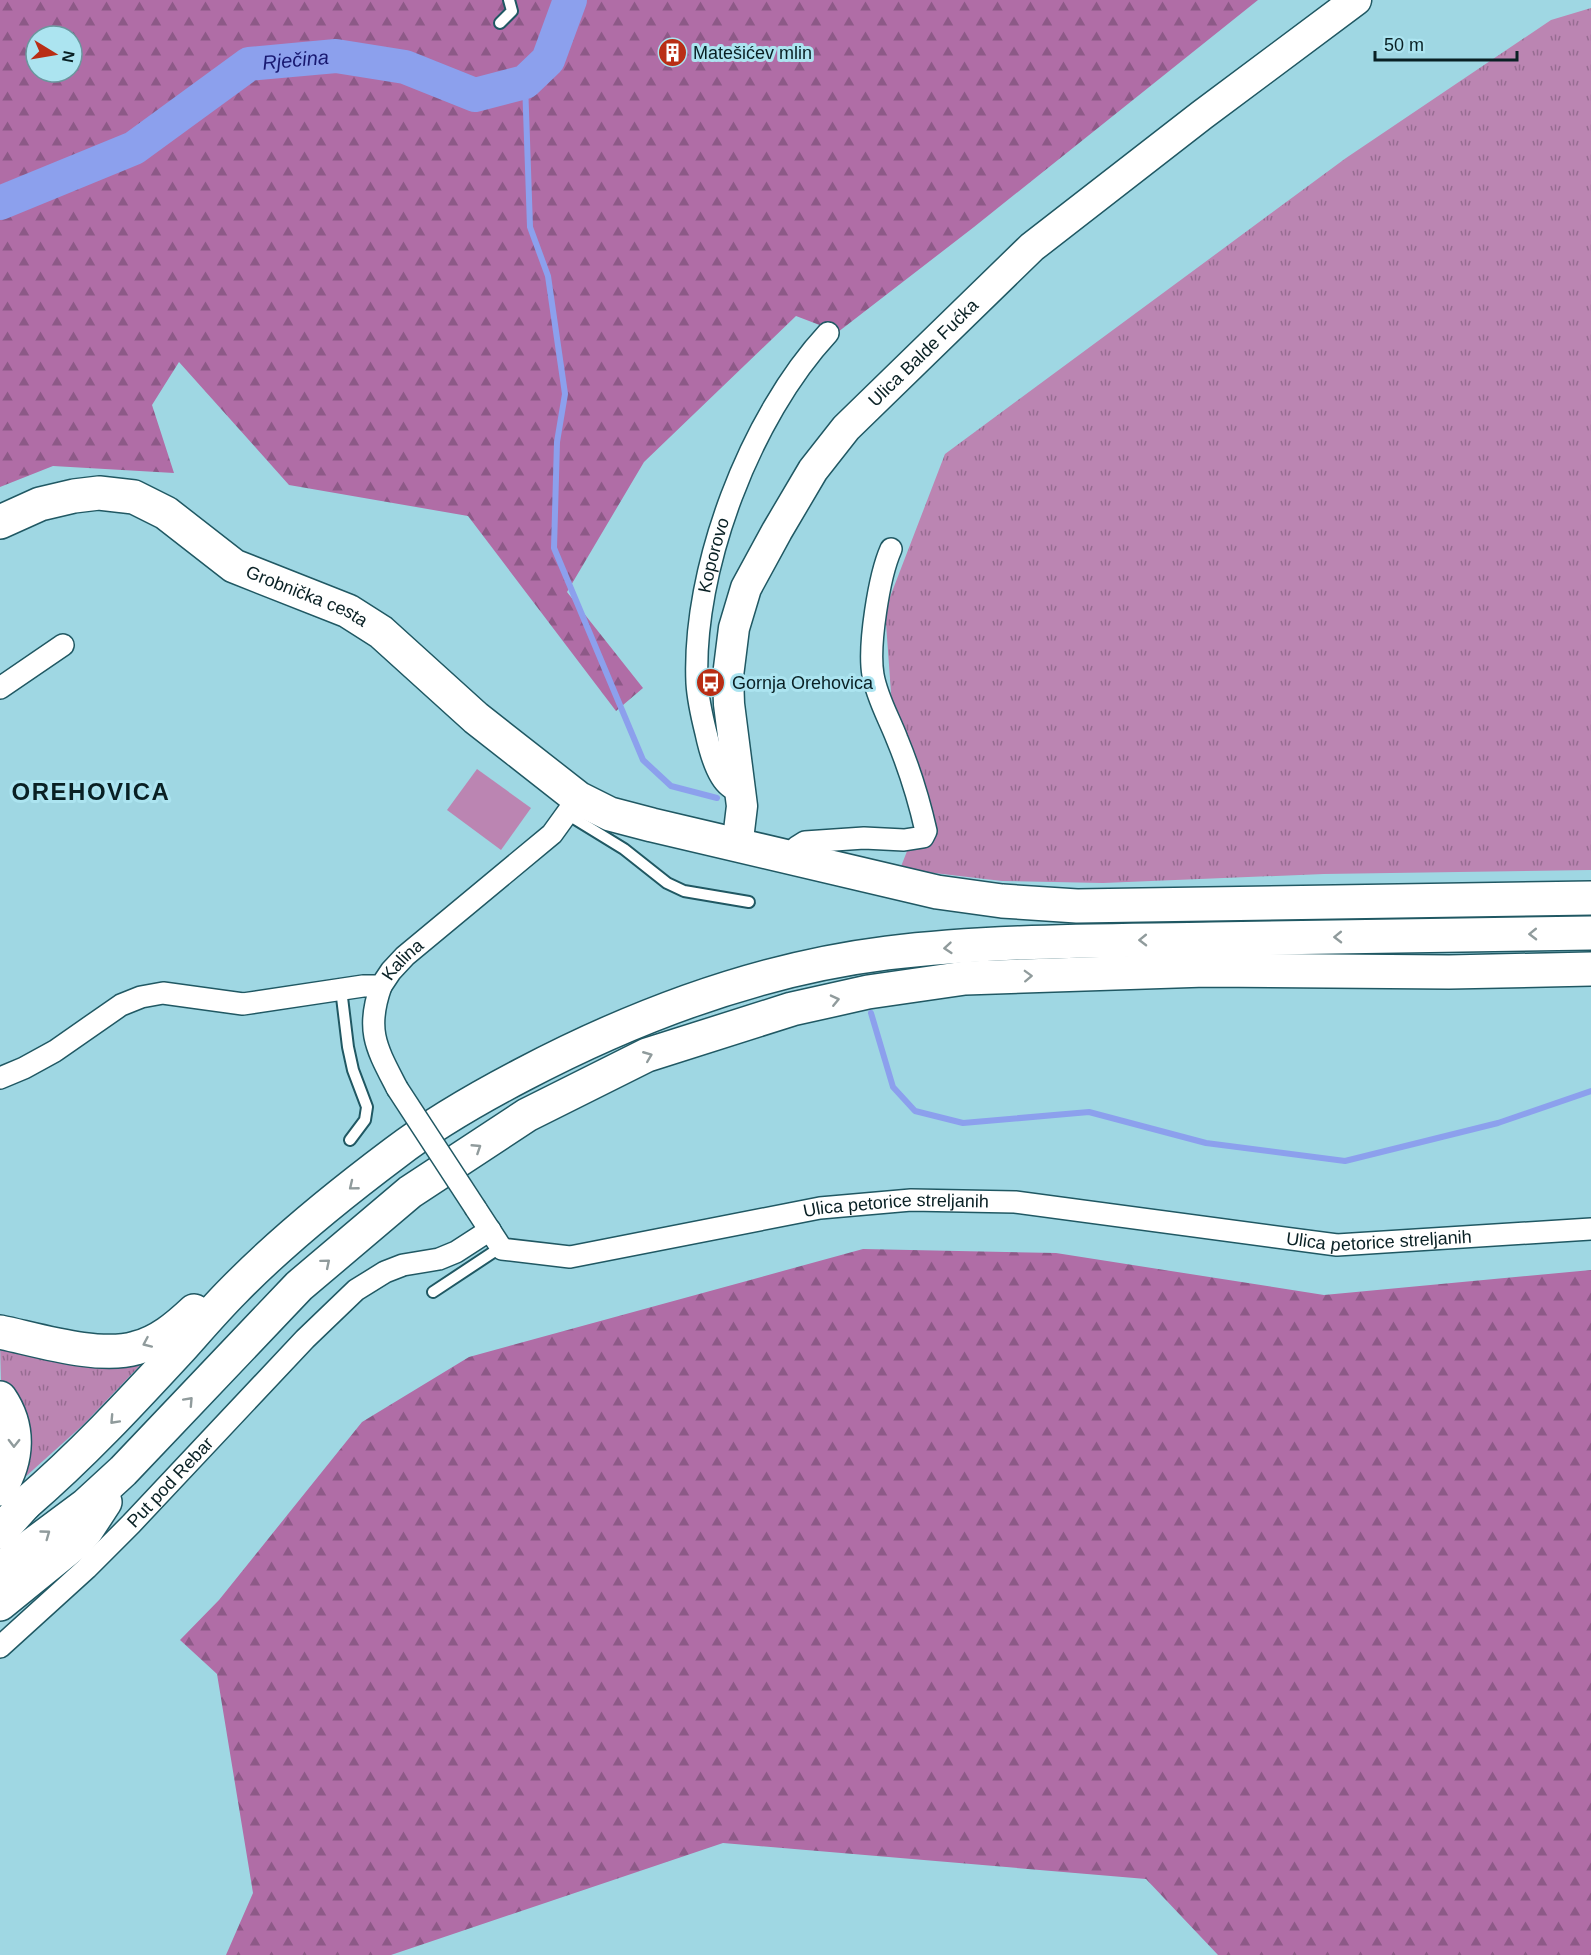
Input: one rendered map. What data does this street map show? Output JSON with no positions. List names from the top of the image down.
{
  "streets": {
    "main road": ["Ulica Balde Fućka", "Grobnička cesta"],
    "street": [
      "Koporovo",
      "Kalina",
      "Ulica petorice streljanih",
      "Put pod Rebar"
    ]
  },
  "crossings": [
    ["Ulica Balde Fućka", "Koporovo"],
    ["Grobnička cesta", "Kalina"],
    ["Ulica petorice streljanih", "Put pod Rebar"]
  ],
  "districts": ["OREHOVICA"],
  "water": ["Rječina"],
  "places": {
    "building": ["Matešićev mlin"],
    "bus stop": ["Gornja Orehovica"]
  },
  "scale_bar": "50 m",
  "north": "right"
}
